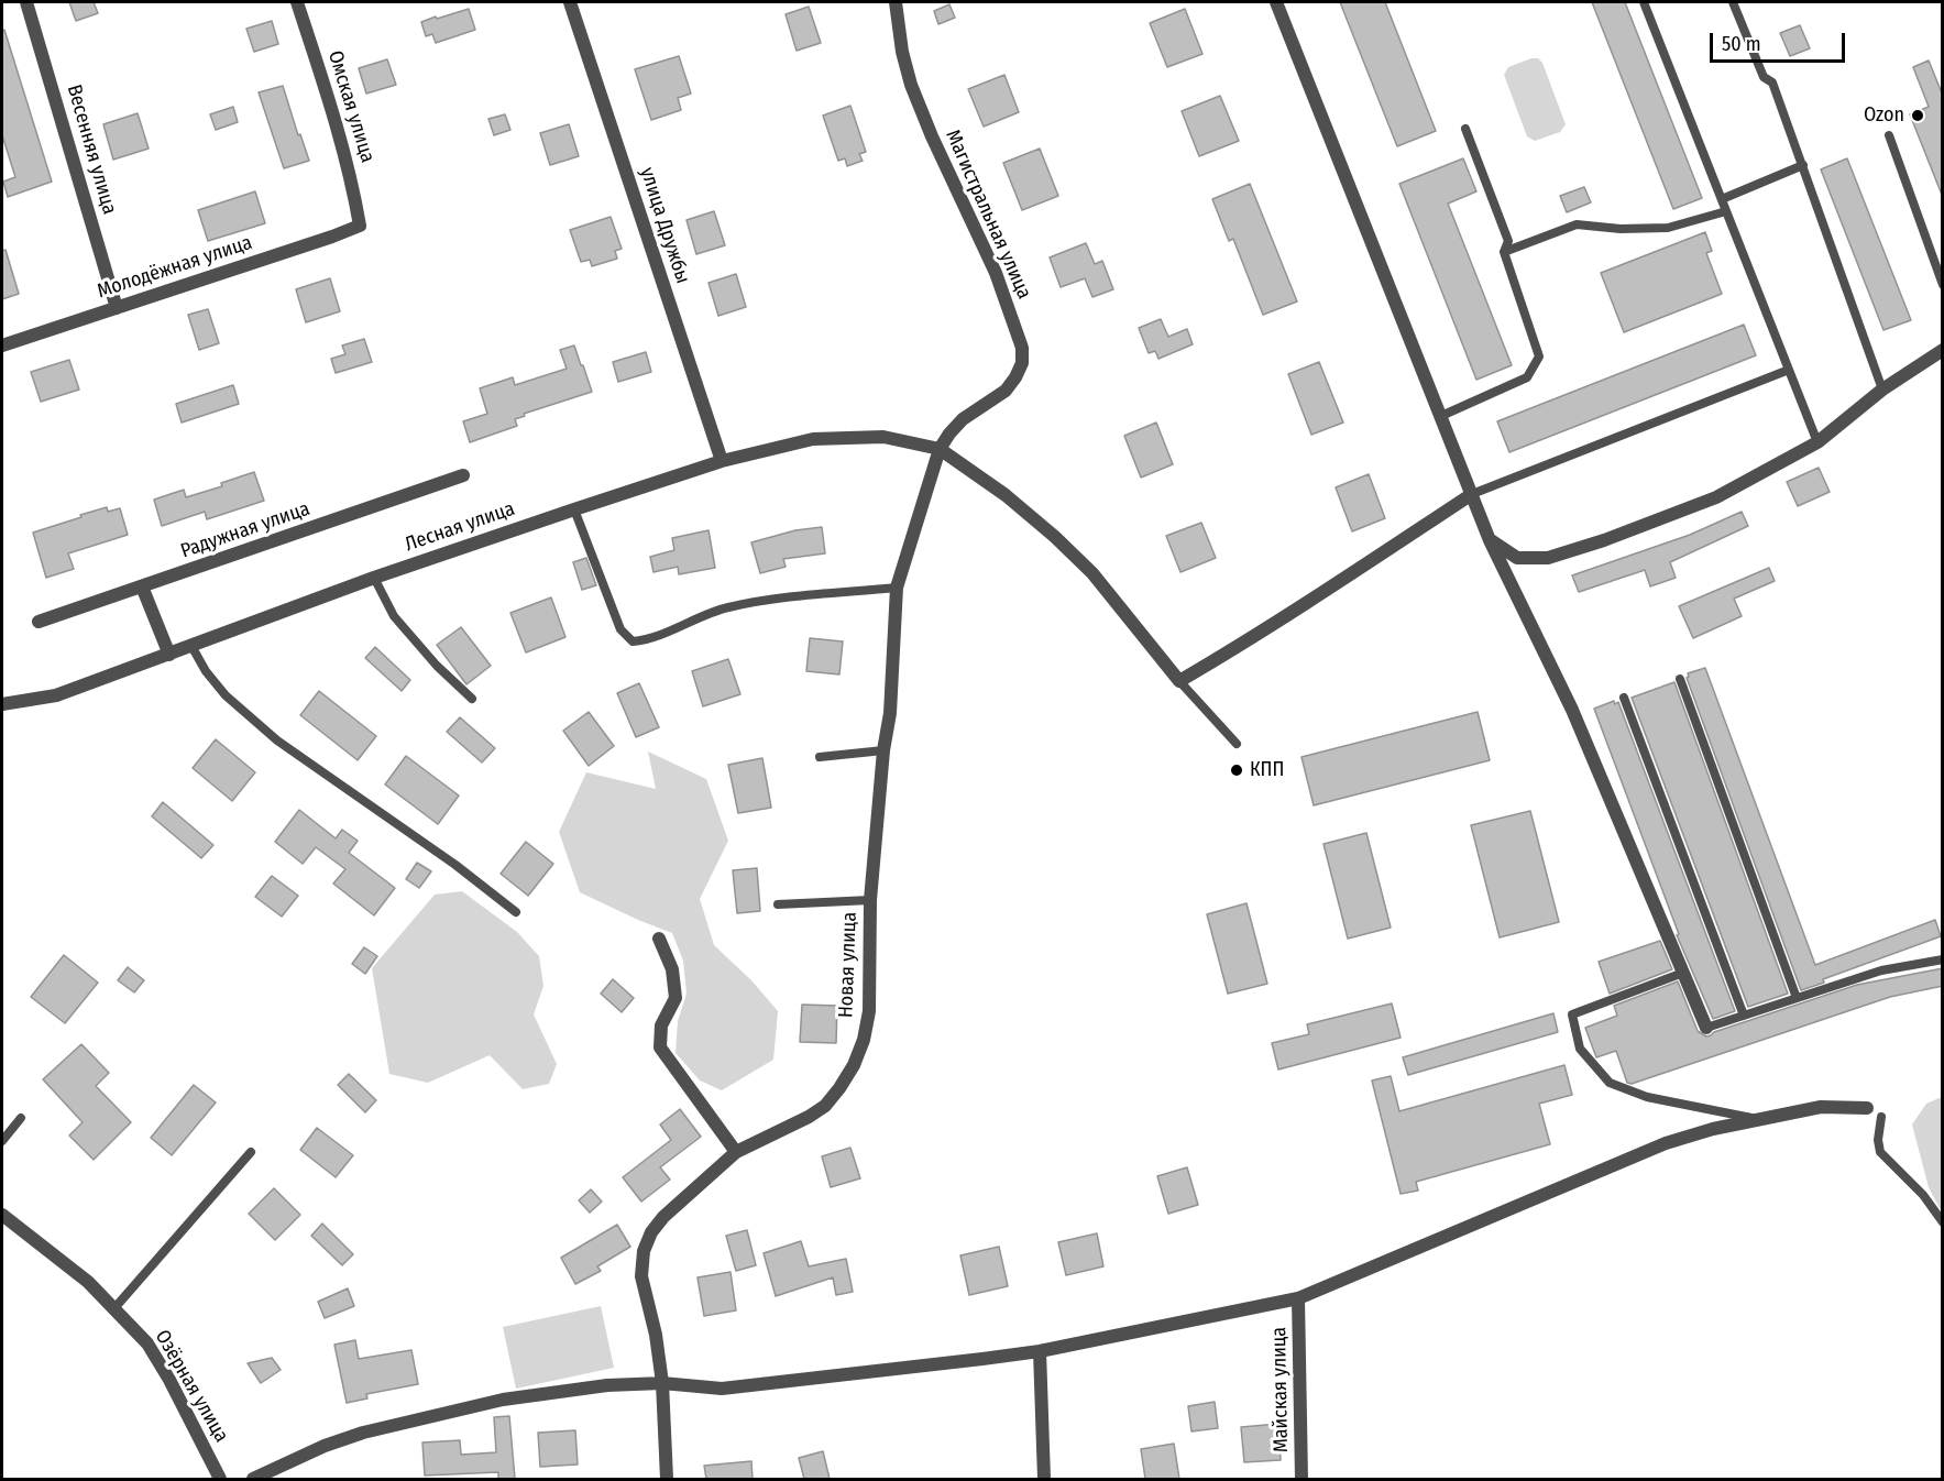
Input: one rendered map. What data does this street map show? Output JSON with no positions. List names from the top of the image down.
{
  "streets": {
    "street": [
      "Омская улица",
      "Весенняя улица",
      "Магистральная улица",
      "улица Дружбы",
      "Молодёжная улица",
      "Лесная улица",
      "Радужная улица",
      "Новая улица",
      "Озёрная улица",
      "Майская улица"
    ]
  },
  "crossings": [
    ["Омская улица", "Молодёжная улица"],
    ["Весенняя улица", "Молодёжная улица"],
    ["Магистральная улица", "Лесная улица"],
    ["Магистральная улица", "Новая улица"],
    ["улица Дружбы", "Лесная улица"],
    ["Лесная улица", "Новая улица"]
  ],
  "places": ["Ozon", "КПП"],
  "scale_bar": "50 m"
}
